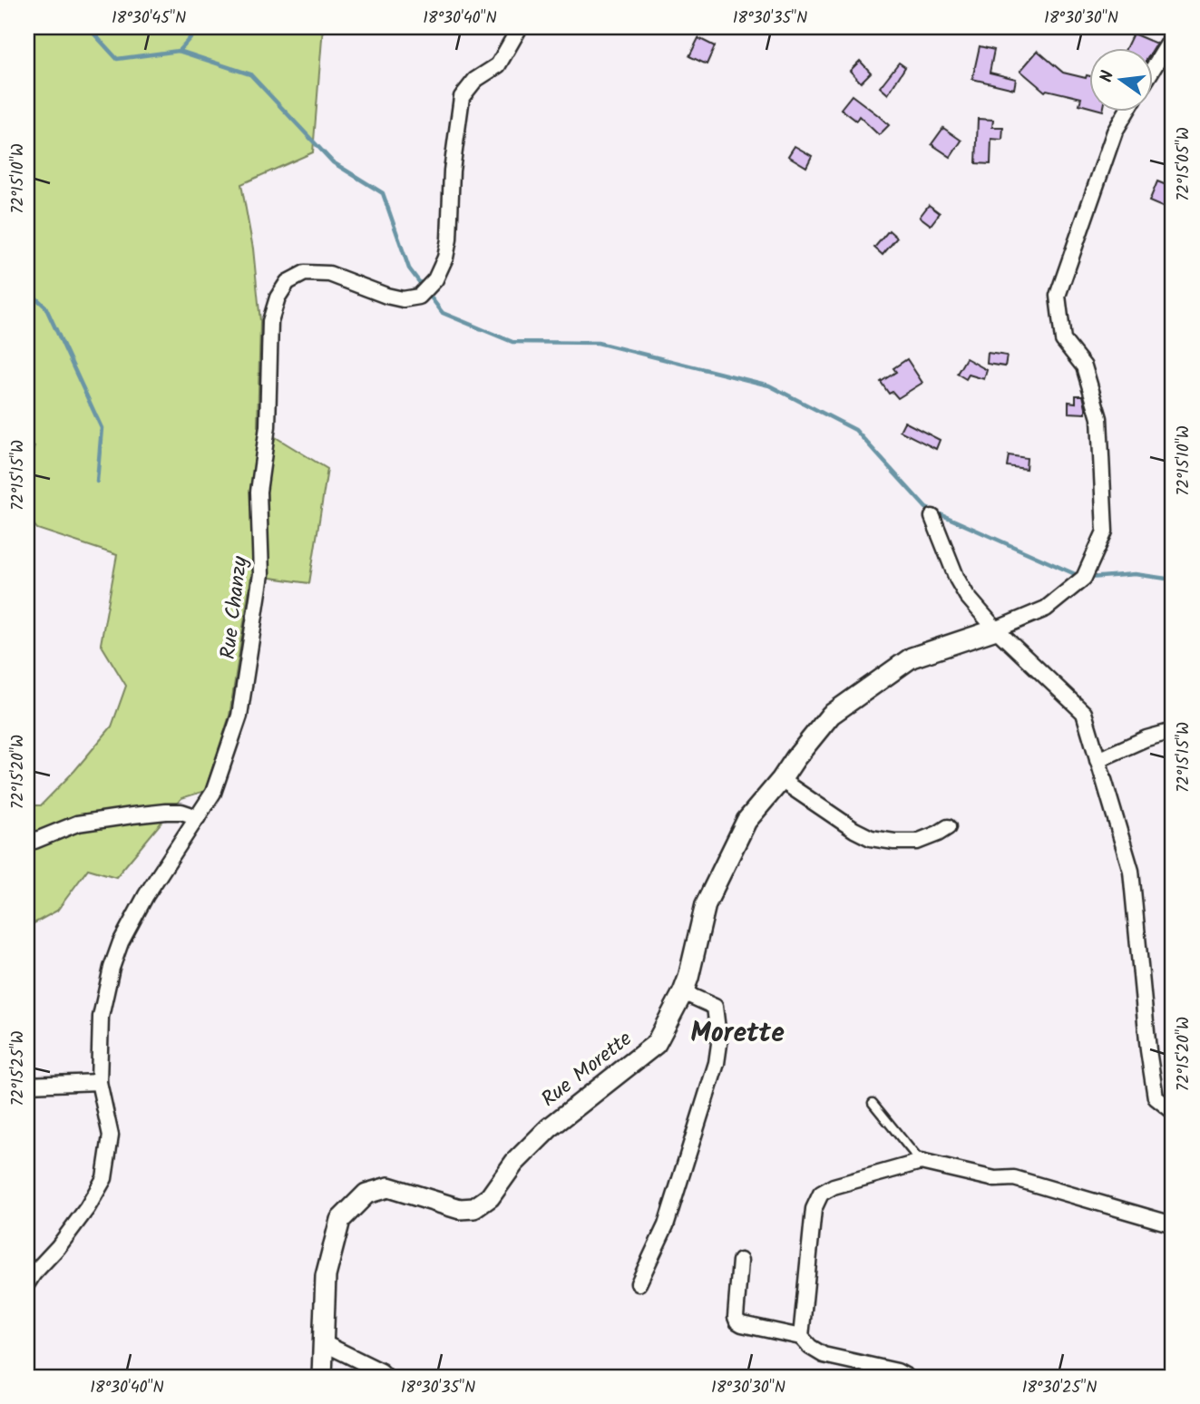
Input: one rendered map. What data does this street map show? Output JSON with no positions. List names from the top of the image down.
{
  "streets": {
    "street": ["Rue Chanzy", "Rue Morette"]
  },
  "districts": ["Morette"],
  "north": "left",
  "coordinates": [
    "18°30'45\"N",
    "18°30'40\"N",
    "18°30'35\"N",
    "18°30'30\"N",
    "72°15'05\"W",
    "72°15'10\"W",
    "72°15'15\"W",
    "72°15'20\"W",
    "72°15'25\"W",
    "18°30'25\"N"
  ]
}
